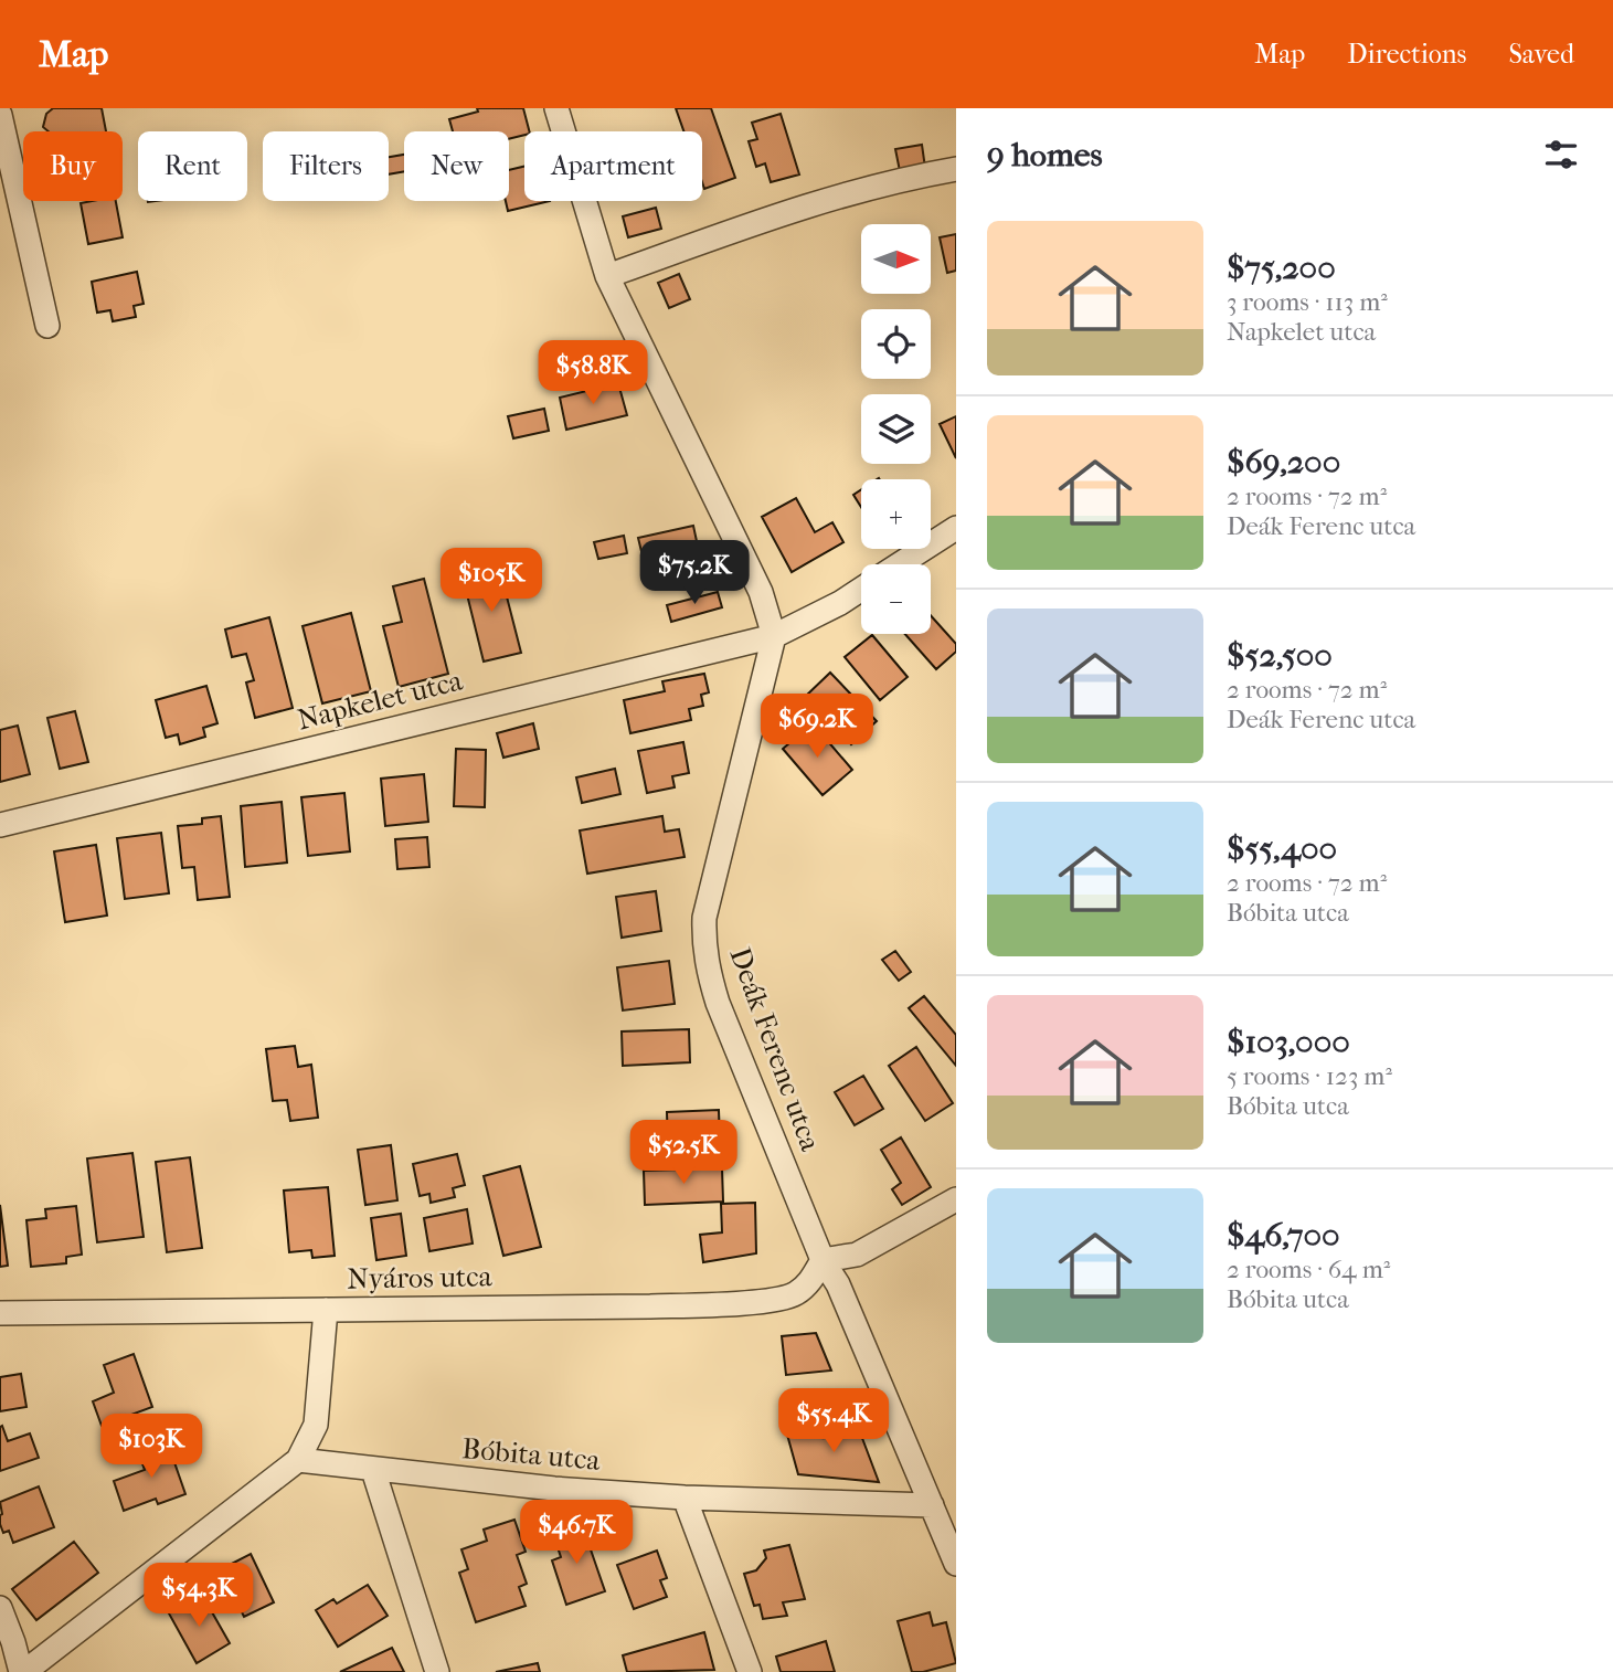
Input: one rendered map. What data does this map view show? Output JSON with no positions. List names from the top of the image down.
{
  "streets": {
    "street": [
      "Napkelet utca",
      "Deák Ferenc utca",
      "Nyáros utca",
      "Bóbita utca"
    ]
  },
  "crossings": [
    ["Napkelet utca", "Deák Ferenc utca"],
    ["Deák Ferenc utca", "Nyáros utca"],
    ["Deák Ferenc utca", "Bóbita utca"]
  ],
  "north": "right",
  "page": {
    "header": "Map",
    "nav": ["Map", "Directions", "Saved"],
    "heading": "9 homes",
    "chip": [
      "Buy",
      "Rent",
      "Filters",
      "New",
      "Apartment"
    ],
    "list": [
      {
        "name": "$75,200",
        "note": "3 rooms · 113 m² · Napkelet utca"
      },
      {
        "name": "$69,200",
        "note": "2 rooms · 72 m² · Deák Ferenc utca"
      },
      {
        "name": "$52,500",
        "note": "2 rooms · 72 m² · Deák Ferenc utca"
      },
      {
        "name": "$55,400",
        "note": "2 rooms · 72 m² · Bóbita utca"
      },
      {
        "name": "$103,000",
        "note": "5 rooms · 123 m² · Bóbita utca"
      },
      {
        "name": "$46,700",
        "note": "2 rooms · 64 m² · Bóbita utca"
      }
    ],
    "map_buttons": ["+", "−"],
    "price": [
      "$58.8K",
      "$75.2K",
      "$105K",
      "$69.2K",
      "$52.5K",
      "$55.4K",
      "$103K",
      "$46.7K",
      "$54.3K"
    ]
  }
}
